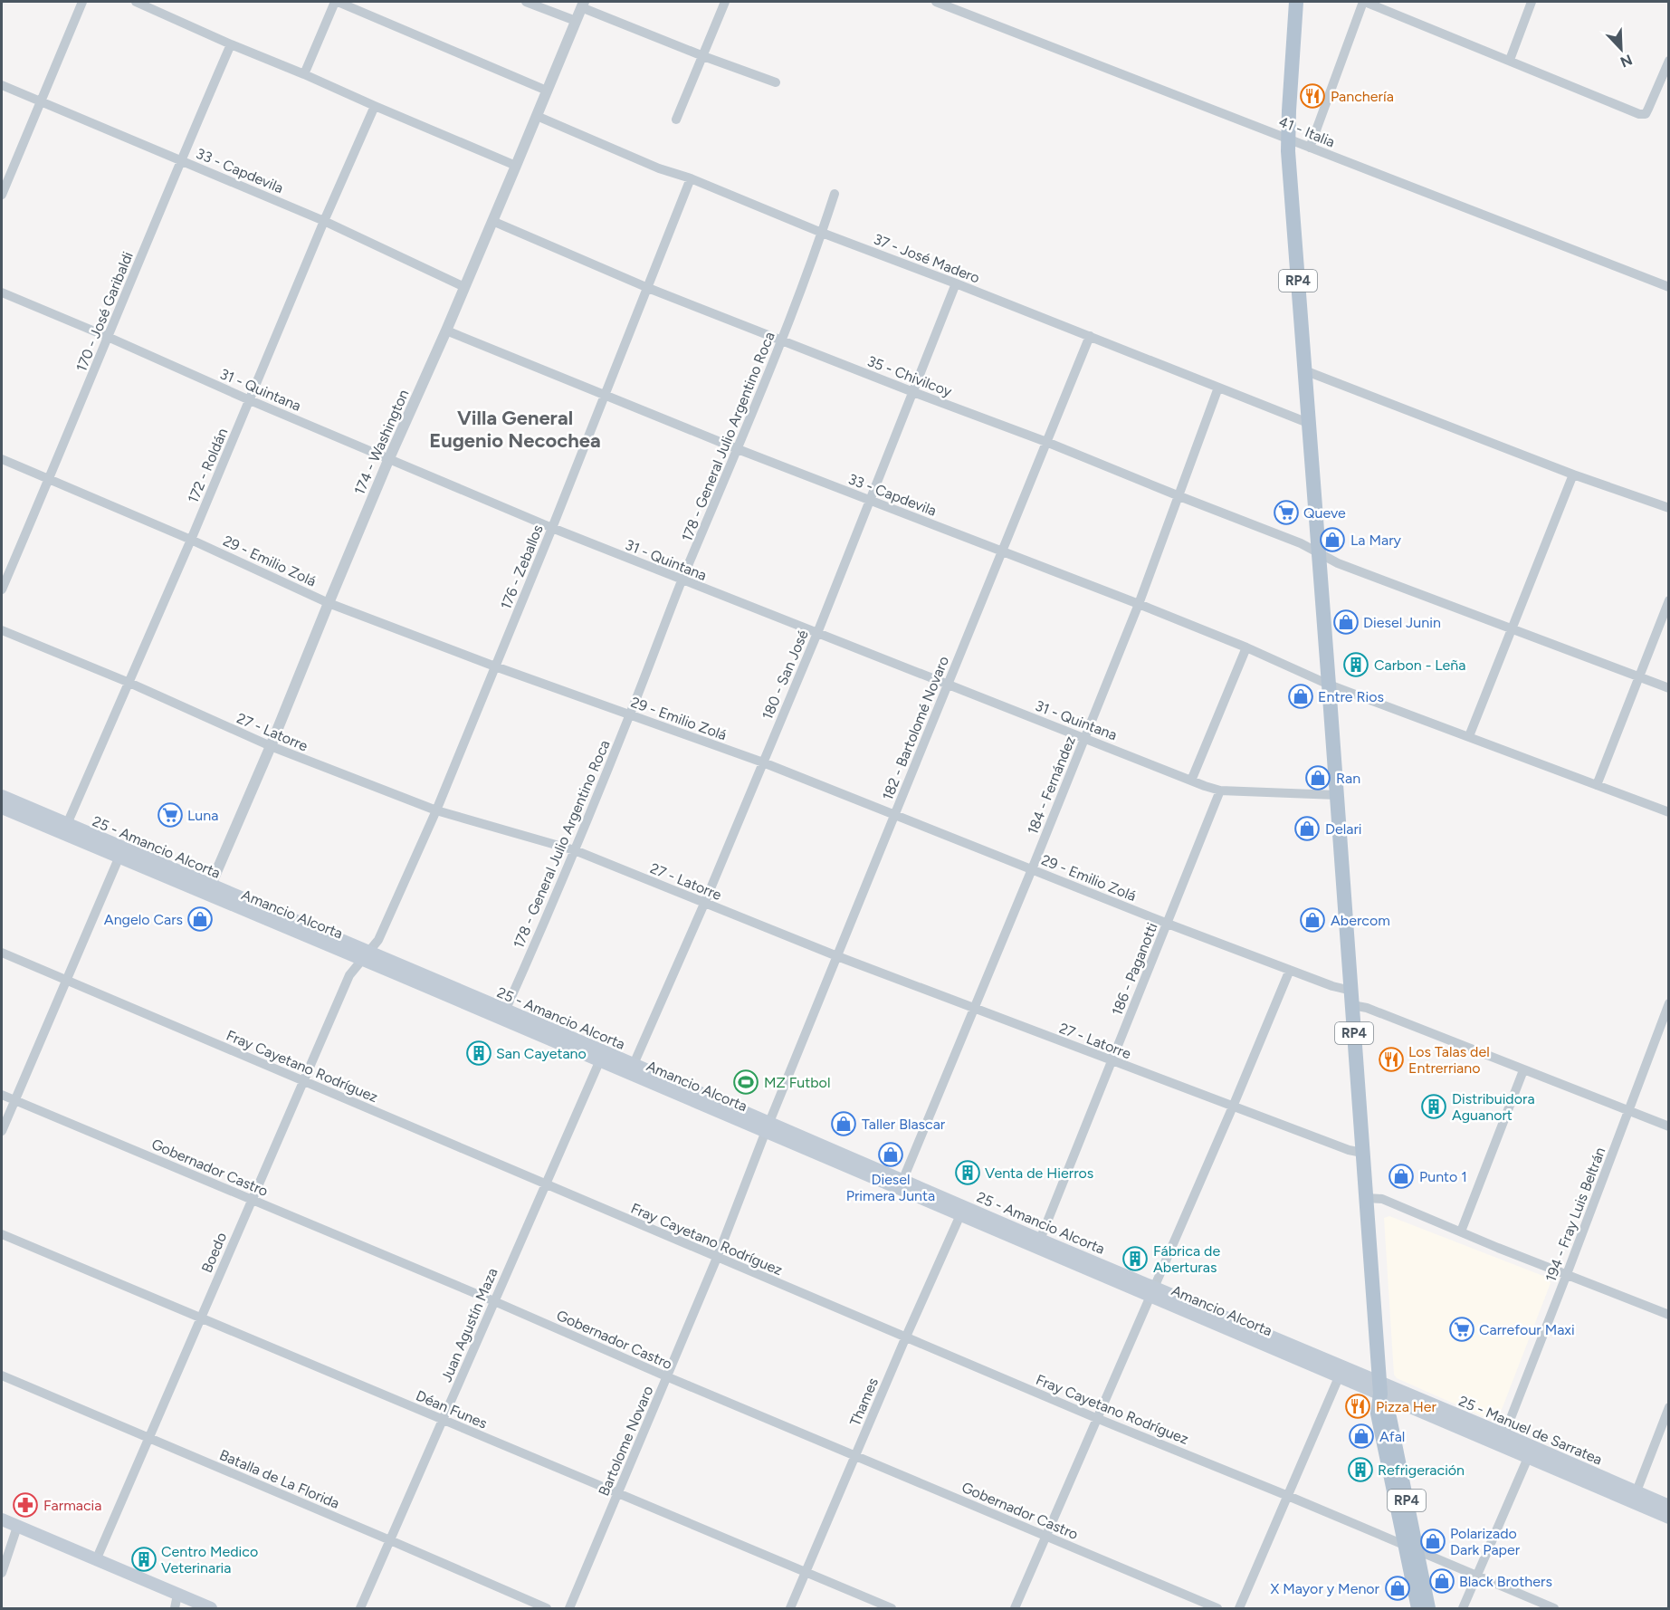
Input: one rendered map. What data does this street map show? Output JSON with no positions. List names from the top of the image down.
{
  "streets": {
    "main road": [
      "RP4",
      "25 - Amancio Alcorta",
      "Amancio Alcorta",
      "25 - Manuel de Sarratea"
    ],
    "street": [
      "41 - Italia",
      "33 - Capdevila",
      "37 - José Madero",
      "170 - José Garibaldi",
      "35 - Chivilcoy",
      "31 - Quintana",
      "178 - General Julio Argentino Roca",
      "174 - Washington",
      "172 - Roldán",
      "29 - Emilio Zolá",
      "176 - Zeballos",
      "180 - San José",
      "182 - Bartolomé Novaro",
      "27 - Latorre",
      "184 - Fernández",
      "186 - Paganotti",
      "Fray Cayetano Rodríguez",
      "Gobernador Castro",
      "194 - Fray Luis Beltrán",
      "Boedo",
      "Juan Agustín Maza",
      "Thames",
      "Déan Funes",
      "Bartolome Novaro",
      "Batalla de La Florida"
    ]
  },
  "crossings": [
    ["41 - Italia", "RP4"],
    ["33 - Capdevila", "RP4"],
    ["33 - Capdevila", "170 - José Garibaldi"],
    ["33 - Capdevila", "178 - General Julio Argentino Roca"],
    ["33 - Capdevila", "174 - Washington"],
    ["33 - Capdevila", "172 - Roldán"],
    ["33 - Capdevila", "176 - Zeballos"],
    ["33 - Capdevila", "180 - San José"],
    ["33 - Capdevila", "182 - Bartolomé Novaro"],
    ["33 - Capdevila", "184 - Fernández"],
    ["37 - José Madero", "RP4"],
    ["37 - José Madero", "178 - General Julio Argentino Roca"],
    ["37 - José Madero", "174 - Washington"],
    ["37 - José Madero", "176 - Zeballos"],
    ["37 - José Madero", "180 - San José"],
    ["37 - José Madero", "182 - Bartolomé Novaro"],
    ["37 - José Madero", "184 - Fernández"],
    ["RP4", "35 - Chivilcoy"],
    ["RP4", "31 - Quintana"],
    ["RP4", "29 - Emilio Zolá"],
    ["RP4", "27 - Latorre"],
    ["RP4", "25 - Amancio Alcorta"],
    ["RP4", "Amancio Alcorta"],
    ["RP4", "Fray Cayetano Rodríguez"],
    ["RP4", "25 - Manuel de Sarratea"],
    ["170 - José Garibaldi", "31 - Quintana"],
    ["170 - José Garibaldi", "29 - Emilio Zolá"],
    ["35 - Chivilcoy", "178 - General Julio Argentino Roca"],
    ["35 - Chivilcoy", "174 - Washington"],
    ["35 - Chivilcoy", "176 - Zeballos"],
    ["35 - Chivilcoy", "180 - San José"],
    ["35 - Chivilcoy", "182 - Bartolomé Novaro"],
    ["35 - Chivilcoy", "184 - Fernández"],
    ["31 - Quintana", "178 - General Julio Argentino Roca"],
    ["31 - Quintana", "174 - Washington"],
    ["31 - Quintana", "172 - Roldán"],
    ["31 - Quintana", "176 - Zeballos"],
    ["31 - Quintana", "180 - San José"],
    ["31 - Quintana", "182 - Bartolomé Novaro"],
    ["31 - Quintana", "184 - Fernández"],
    ["31 - Quintana", "186 - Paganotti"],
    ["178 - General Julio Argentino Roca", "29 - Emilio Zolá"],
    ["178 - General Julio Argentino Roca", "27 - Latorre"],
    ["178 - General Julio Argentino Roca", "Amancio Alcorta"],
    ["174 - Washington", "29 - Emilio Zolá"],
    ["174 - Washington", "27 - Latorre"],
    ["174 - Washington", "Amancio Alcorta"],
    ["172 - Roldán", "29 - Emilio Zolá"],
    ["172 - Roldán", "27 - Latorre"],
    ["172 - Roldán", "Amancio Alcorta"],
    ["29 - Emilio Zolá", "176 - Zeballos"],
    ["29 - Emilio Zolá", "180 - San José"],
    ["29 - Emilio Zolá", "182 - Bartolomé Novaro"],
    ["29 - Emilio Zolá", "184 - Fernández"],
    ["29 - Emilio Zolá", "186 - Paganotti"],
    ["29 - Emilio Zolá", "194 - Fray Luis Beltrán"],
    ["176 - Zeballos", "27 - Latorre"],
    ["176 - Zeballos", "Amancio Alcorta"],
    ["176 - Zeballos", "Boedo"],
    ["180 - San José", "27 - Latorre"],
    ["180 - San José", "25 - Amancio Alcorta"],
    ["180 - San José", "Amancio Alcorta"],
    ["182 - Bartolomé Novaro", "27 - Latorre"],
    ["182 - Bartolomé Novaro", "25 - Amancio Alcorta"],
    ["182 - Bartolomé Novaro", "Bartolome Novaro"],
    ["27 - Latorre", "184 - Fernández"],
    ["27 - Latorre", "186 - Paganotti"],
    ["184 - Fernández", "25 - Amancio Alcorta"],
    ["25 - Amancio Alcorta", "Amancio Alcorta"],
    ["25 - Amancio Alcorta", "186 - Paganotti"],
    ["25 - Amancio Alcorta", "Thames"],
    ["25 - Amancio Alcorta", "25 - Manuel de Sarratea"],
    ["25 - Amancio Alcorta", "Bartolome Novaro"],
    ["Amancio Alcorta", "Boedo"],
    ["Amancio Alcorta", "Juan Agustín Maza"],
    ["Amancio Alcorta", "25 - Manuel de Sarratea"],
    ["Fray Cayetano Rodríguez", "Boedo"],
    ["Fray Cayetano Rodríguez", "Juan Agustín Maza"],
    ["Fray Cayetano Rodríguez", "Thames"],
    ["Fray Cayetano Rodríguez", "Bartolome Novaro"],
    ["Gobernador Castro", "Boedo"],
    ["Gobernador Castro", "Juan Agustín Maza"],
    ["Gobernador Castro", "Thames"],
    ["Gobernador Castro", "Bartolome Novaro"],
    ["194 - Fray Luis Beltrán", "25 - Manuel de Sarratea"],
    ["Boedo", "Déan Funes"],
    ["Boedo", "Batalla de La Florida"],
    ["Juan Agustín Maza", "Déan Funes"],
    ["Juan Agustín Maza", "Batalla de La Florida"],
    ["Thames", "Déan Funes"],
    ["Déan Funes", "Bartolome Novaro"]
  ],
  "districts": ["Villa General Eugenio Necochea"],
  "places": {
    "restaurant": ["Panchería", "Los Talas del Entrerriano", "Pizza Her"],
    "supermarket": ["Queve", "Luna", "Carrefour Maxi"],
    "shop": [
      "La Mary",
      "Diesel Junin",
      "Entre Rios",
      "Ran",
      "Delari",
      "Angelo Cars",
      "Abercom",
      "Taller Blascar",
      "Diesel Primera Junta",
      "Punto 1",
      "Afal",
      "Polarizado Dark Paper",
      "Black Brothers",
      "X Mayor y Menor"
    ],
    "building": [
      "Carbon - Leña",
      "San Cayetano",
      "Distribuidora Aguanort",
      "Venta de Hierros",
      "Fábrica de Aberturas",
      "Refrigeración",
      "Centro Medico Veterinaria"
    ],
    "sports": ["MZ Futbol"],
    "pharmacy": ["Farmacia"]
  },
  "north": "bottom right"
}
